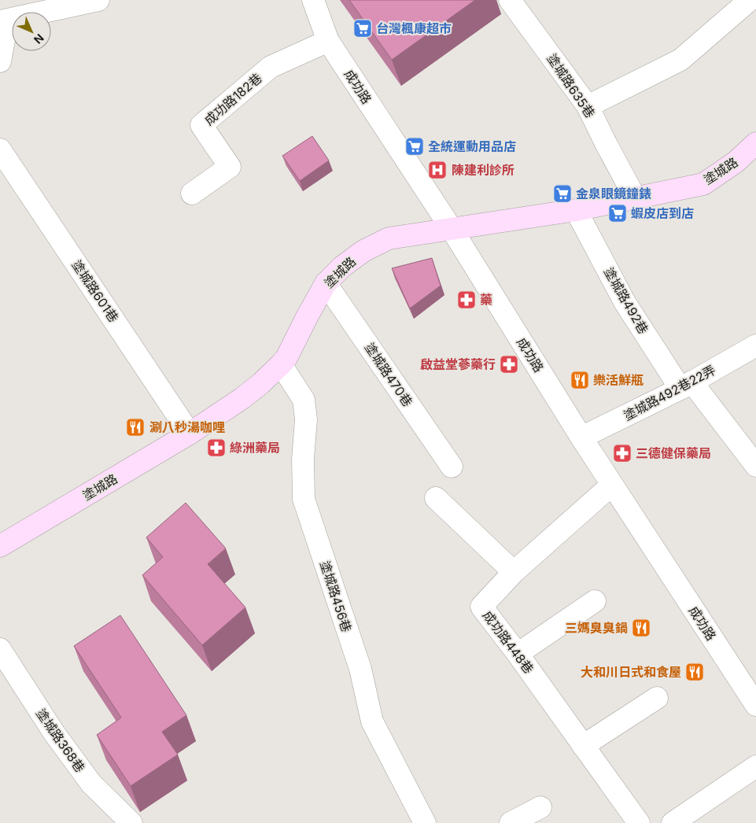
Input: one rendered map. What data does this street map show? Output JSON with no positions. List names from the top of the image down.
{
  "streets": {
    "street": [
      "塗城路635巷",
      "成功路",
      "成功路182巷",
      "塗城路",
      "塗城路601巷",
      "塗城路492巷",
      "塗城路470巷",
      "塗城路492巷22弄",
      "塗城路456巷",
      "成功路448巷",
      "塗城路368巷"
    ]
  },
  "crossings": [
    ["塗城路635巷", "塗城路"],
    ["成功路", "成功路182巷"],
    ["成功路", "塗城路"],
    ["成功路", "塗城路492巷22弄"],
    ["成功路", "成功路448巷"],
    ["塗城路", "塗城路601巷"],
    ["塗城路", "塗城路492巷"],
    ["塗城路", "塗城路470巷"],
    ["塗城路", "塗城路456巷"],
    ["塗城路492巷", "塗城路492巷22弄"]
  ],
  "places": {
    "supermarket": [
      "台灣楓康超市",
      "全統運動用品店",
      "金泉眼鏡鐘錶",
      "蝦皮店到店"
    ],
    "hospital": ["陳建利診所"],
    "pharmacy": [
      "藥",
      "啟益堂蔘藥行",
      "綠洲藥局",
      "三德健保藥局"
    ],
    "restaurant": [
      "樂活鮮瓶",
      "涮八秒湯咖哩",
      "三媽臭臭鍋",
      "大和川日式和食屋"
    ]
  },
  "north": "bottom right"
}
